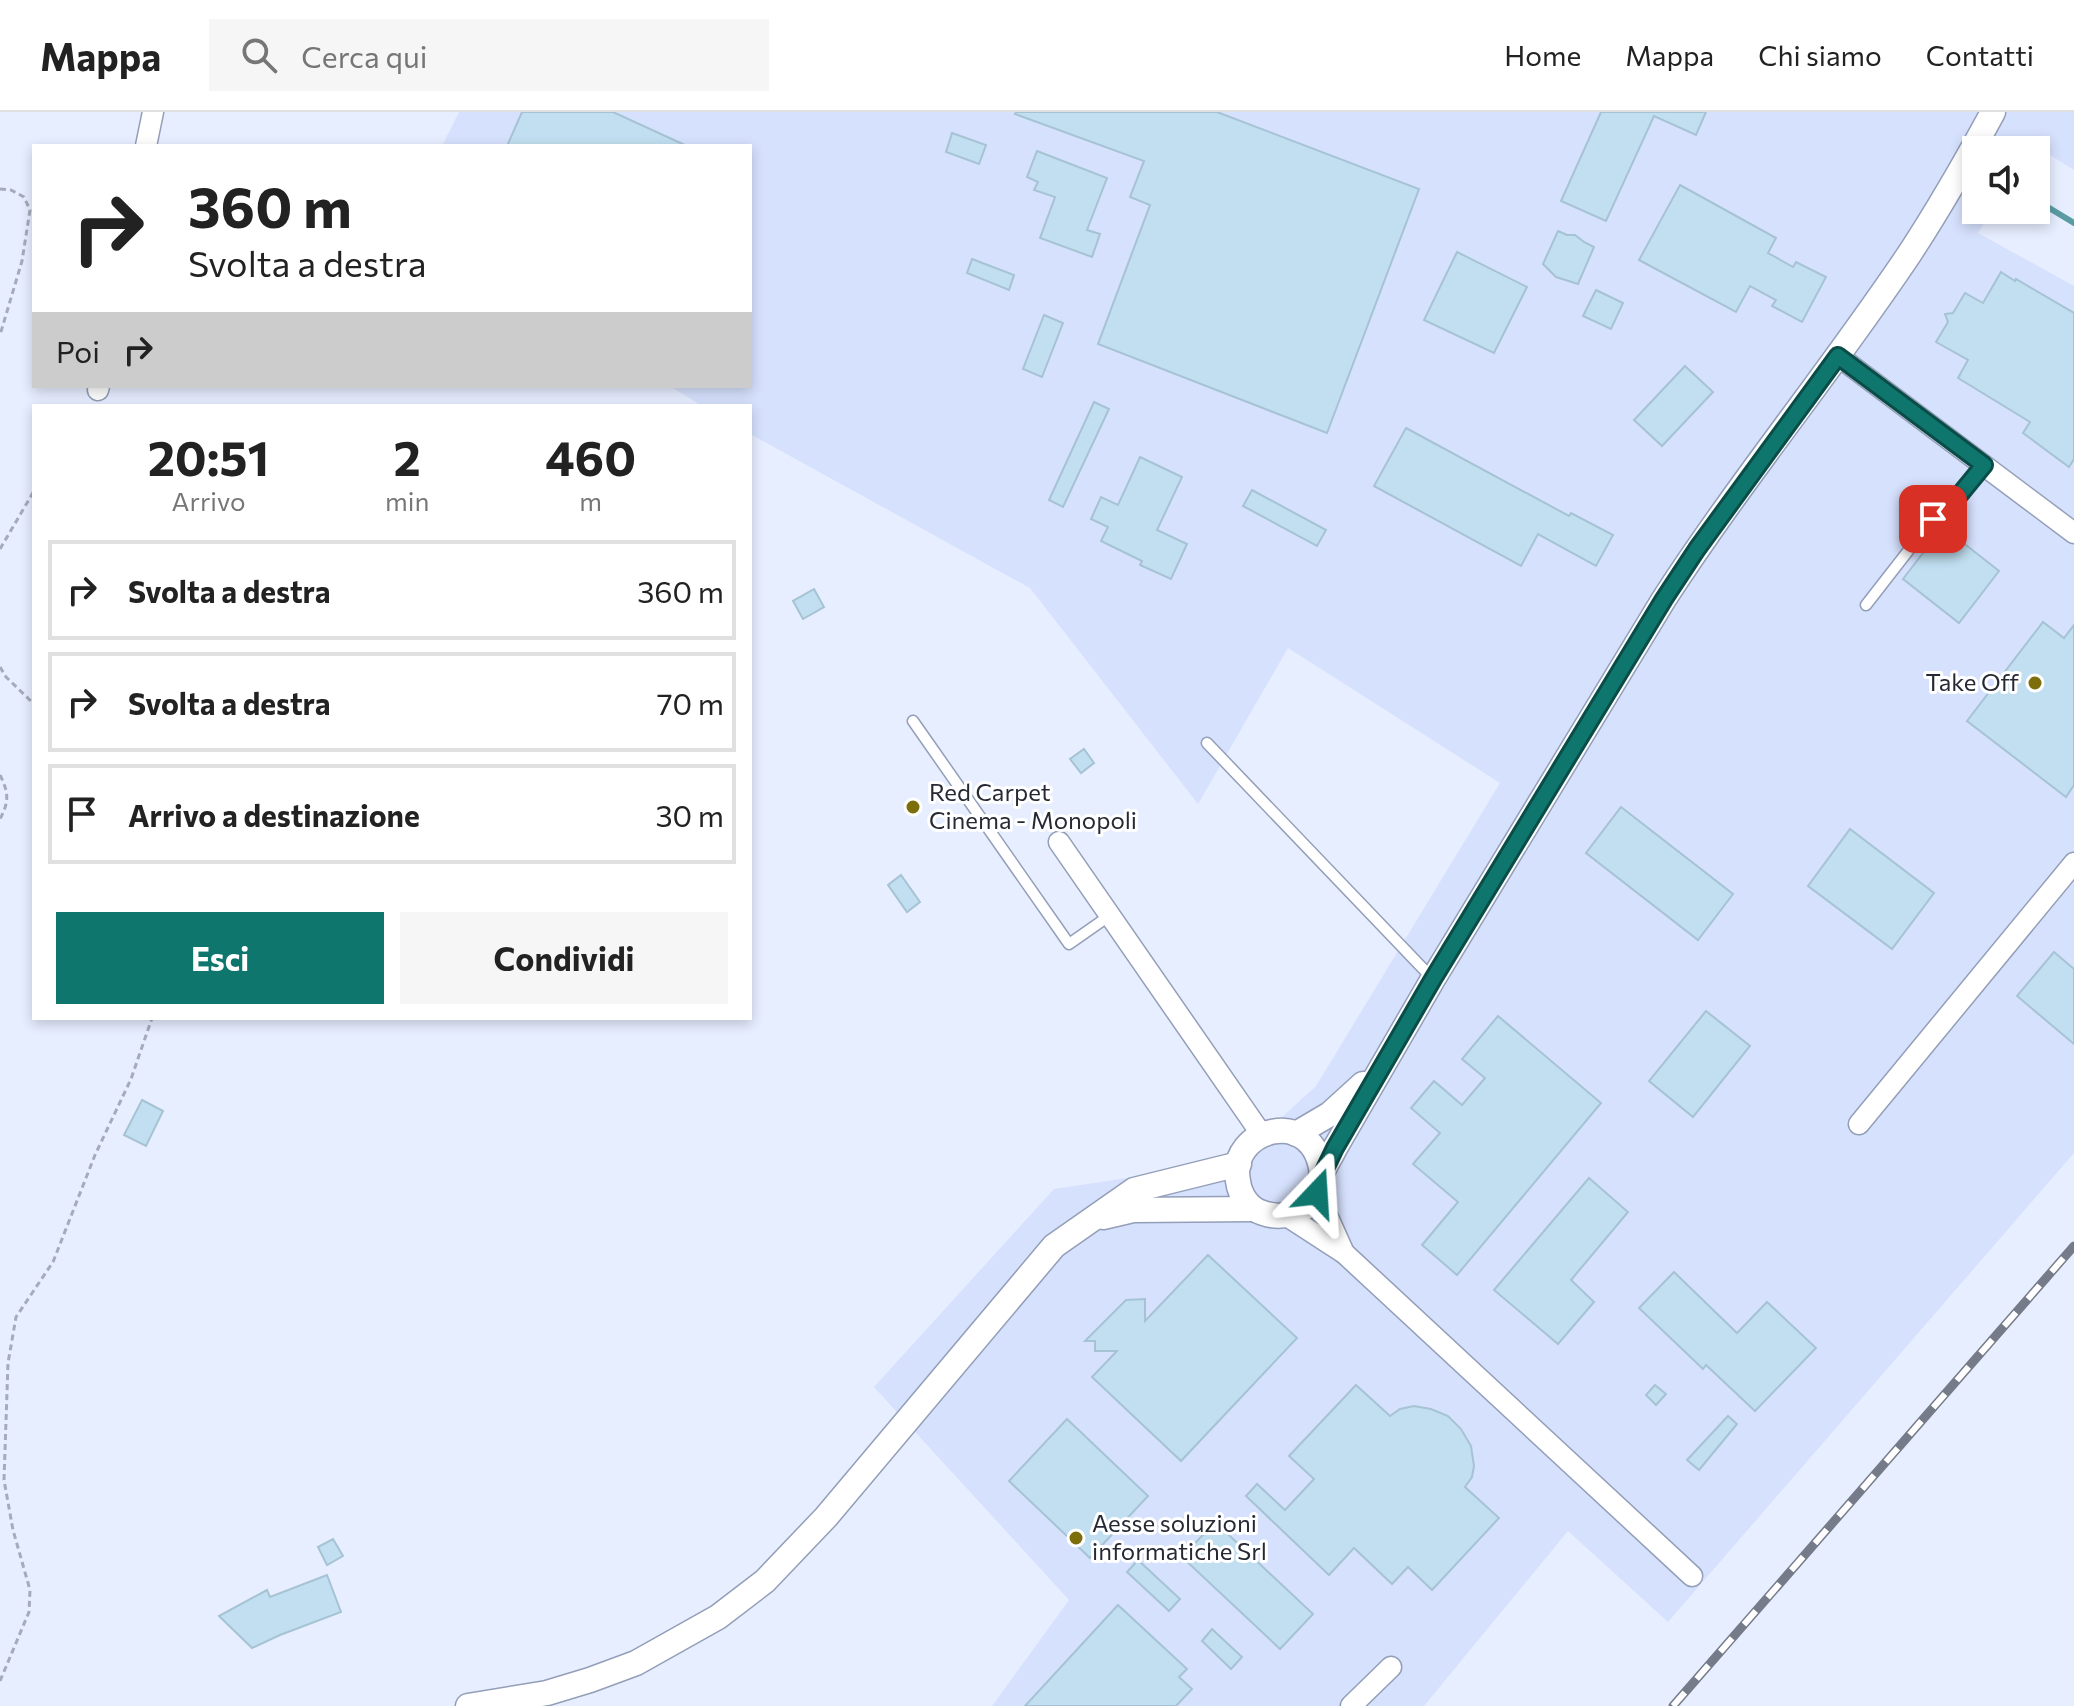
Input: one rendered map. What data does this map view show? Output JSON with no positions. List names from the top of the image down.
{
  "places": ["Take Off", "Red Carpet Cinema - Monopoli", "Aesse soluzioni informatiche Srl"],
  "page": {
    "header": "Mappa",
    "search": "Cerca qui",
    "nav": [
      "Home",
      "Mappa",
      "Chi siamo",
      "Contatti"
    ],
    "turn": ["360 m", "Svolta a destra"],
    "then": "Poi",
    "eta": [
      "20:51",
      "Arrivo",
      "2",
      "min",
      "460",
      "m"
    ],
    "list": [
      {
        "name": "Svolta a destra",
        "value": "360 m"
      },
      {
        "name": "Svolta a destra",
        "value": "70 m"
      },
      {
        "name": "Arrivo a destinazione",
        "value": "30 m"
      }
    ],
    "buttons": ["Esci", "Condividi"]
  }
}
